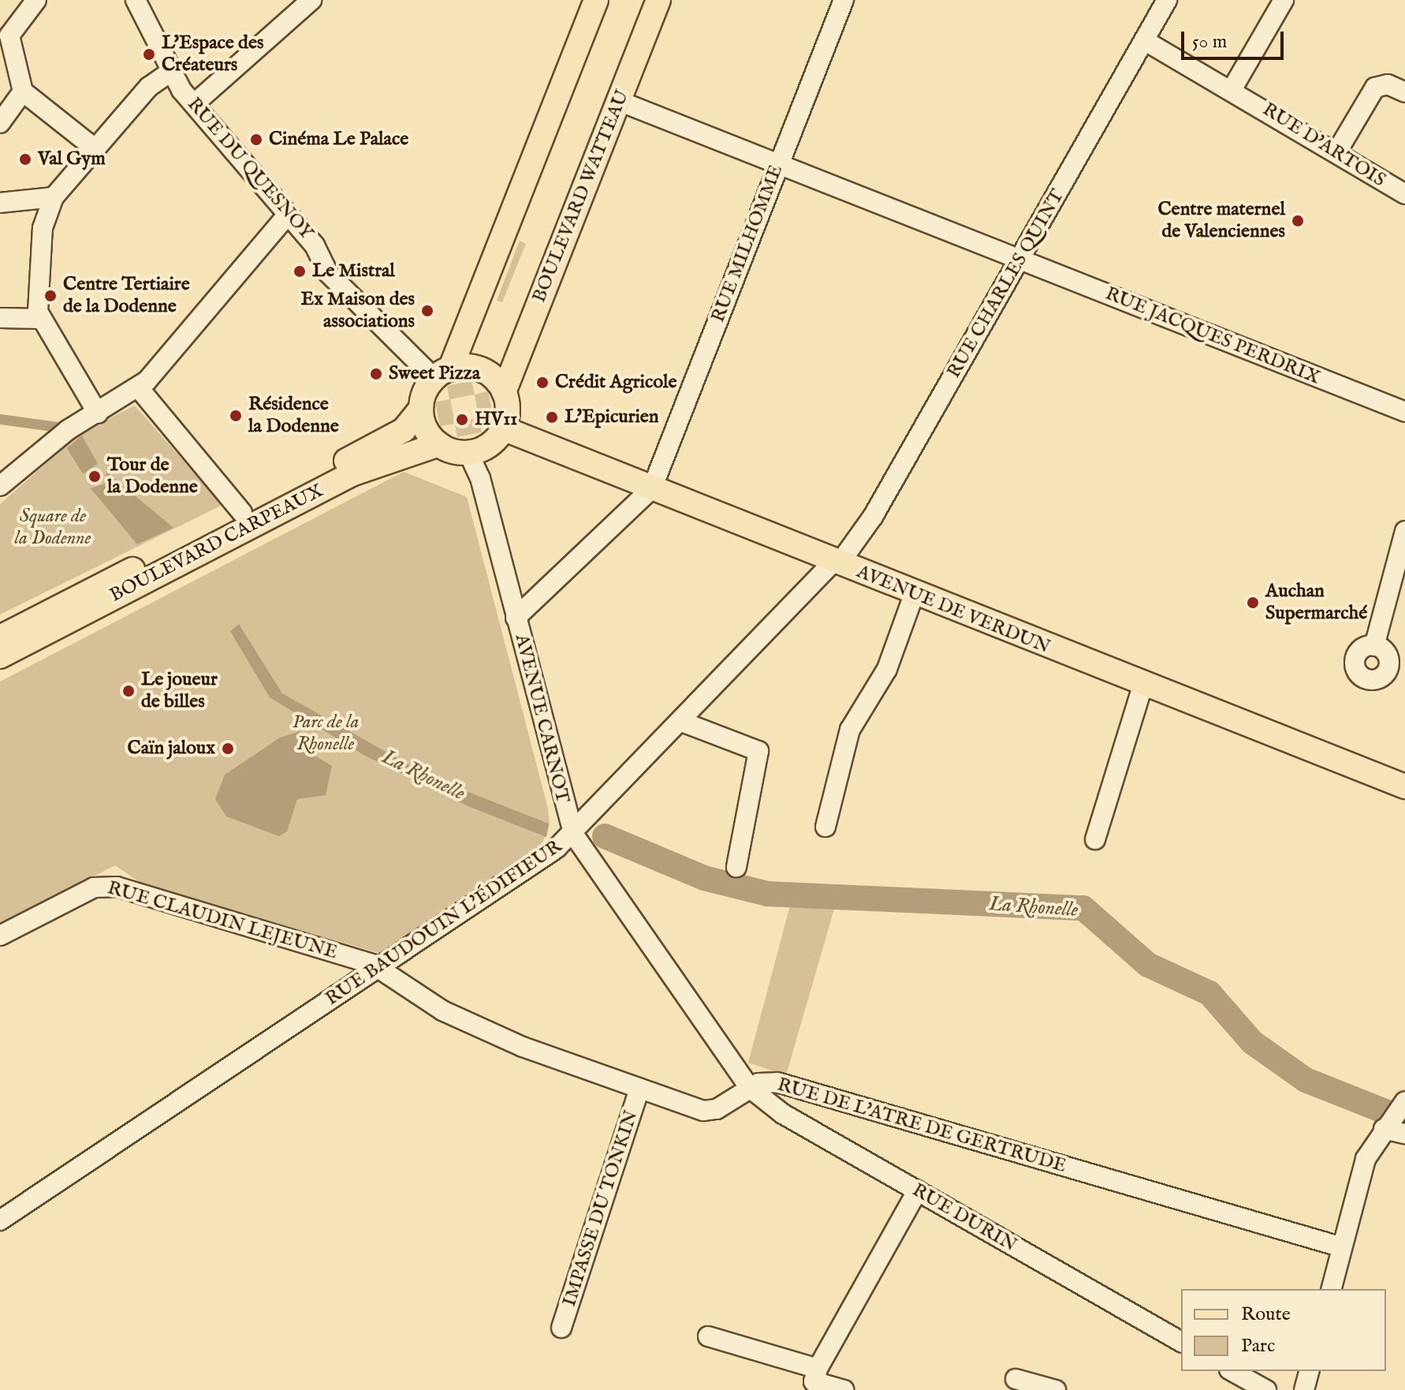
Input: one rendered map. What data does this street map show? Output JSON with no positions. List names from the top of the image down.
{
  "streets": {
    "main road": ["BOULEVARD WATTEAU", "BOULEVARD CARPEAUX", "AVENUE DE VERDUN"],
    "street": [
      "RUE D'ARTOIS",
      "RUE DU QUESNOY",
      "RUE MILHOMME",
      "RUE CHARLES QUINT",
      "RUE JACQUES PERDRIX",
      "AVENUE CARNOT",
      "RUE CLAUDIN LEJEUNE",
      "RUE BAUDOUIN L'ÉDIFIEUR",
      "RUE DE L'ATRE DE GERTRUDE",
      "IMPASSE DU TONKIN",
      "RUE DURIN"
    ]
  },
  "crossings": [
    ["RUE D'ARTOIS", "RUE CHARLES QUINT"],
    ["RUE DU QUESNOY", "BOULEVARD WATTEAU"],
    ["RUE DU QUESNOY", "BOULEVARD CARPEAUX"],
    ["RUE DU QUESNOY", "AVENUE DE VERDUN"],
    ["RUE DU QUESNOY", "AVENUE CARNOT"],
    ["BOULEVARD WATTEAU", "RUE JACQUES PERDRIX"],
    ["BOULEVARD WATTEAU", "BOULEVARD CARPEAUX"],
    ["BOULEVARD WATTEAU", "AVENUE DE VERDUN"],
    ["BOULEVARD WATTEAU", "AVENUE CARNOT"],
    ["RUE MILHOMME", "RUE JACQUES PERDRIX"],
    ["RUE MILHOMME", "AVENUE DE VERDUN"],
    ["RUE CHARLES QUINT", "RUE JACQUES PERDRIX"],
    ["RUE CHARLES QUINT", "AVENUE DE VERDUN"],
    ["RUE CHARLES QUINT", "RUE BAUDOUIN L'ÉDIFIEUR"],
    ["BOULEVARD CARPEAUX", "AVENUE DE VERDUN"],
    ["BOULEVARD CARPEAUX", "AVENUE CARNOT"],
    ["AVENUE DE VERDUN", "AVENUE CARNOT"],
    ["AVENUE DE VERDUN", "RUE BAUDOUIN L'ÉDIFIEUR"],
    ["AVENUE CARNOT", "RUE BAUDOUIN L'ÉDIFIEUR"],
    ["AVENUE CARNOT", "RUE DE L'ATRE DE GERTRUDE"],
    ["AVENUE CARNOT", "RUE DURIN"],
    ["RUE CLAUDIN LEJEUNE", "RUE BAUDOUIN L'ÉDIFIEUR"],
    ["RUE CLAUDIN LEJEUNE", "RUE DE L'ATRE DE GERTRUDE"],
    ["RUE BAUDOUIN L'ÉDIFIEUR", "RUE DE L'ATRE DE GERTRUDE"],
    ["RUE DE L'ATRE DE GERTRUDE", "IMPASSE DU TONKIN"],
    ["RUE DE L'ATRE DE GERTRUDE", "RUE DURIN"]
  ],
  "water": ["La Rhonelle"],
  "parks": ["Square de la Dodenne", "Parc de la Rhonelle"],
  "places": [
    "L'Espace des Créateurs",
    "Cinéma Le Palace",
    "Val Gym",
    "Centre maternel de Valenciennes",
    "Le Mistral",
    "Centre Tertiaire de la Dodenne",
    "Ex Maison des associations",
    "Sweet Pizza",
    "Crédit Agricole",
    "Résidence la Dodenne",
    "L'Epicurien",
    "HV11",
    "Tour de la Dodenne",
    "Auchan Supermarché",
    "Le joueur de billes",
    "Caïn jaloux"
  ],
  "legend": ["Route", "Parc"],
  "scale_bar": "50 m"
}
